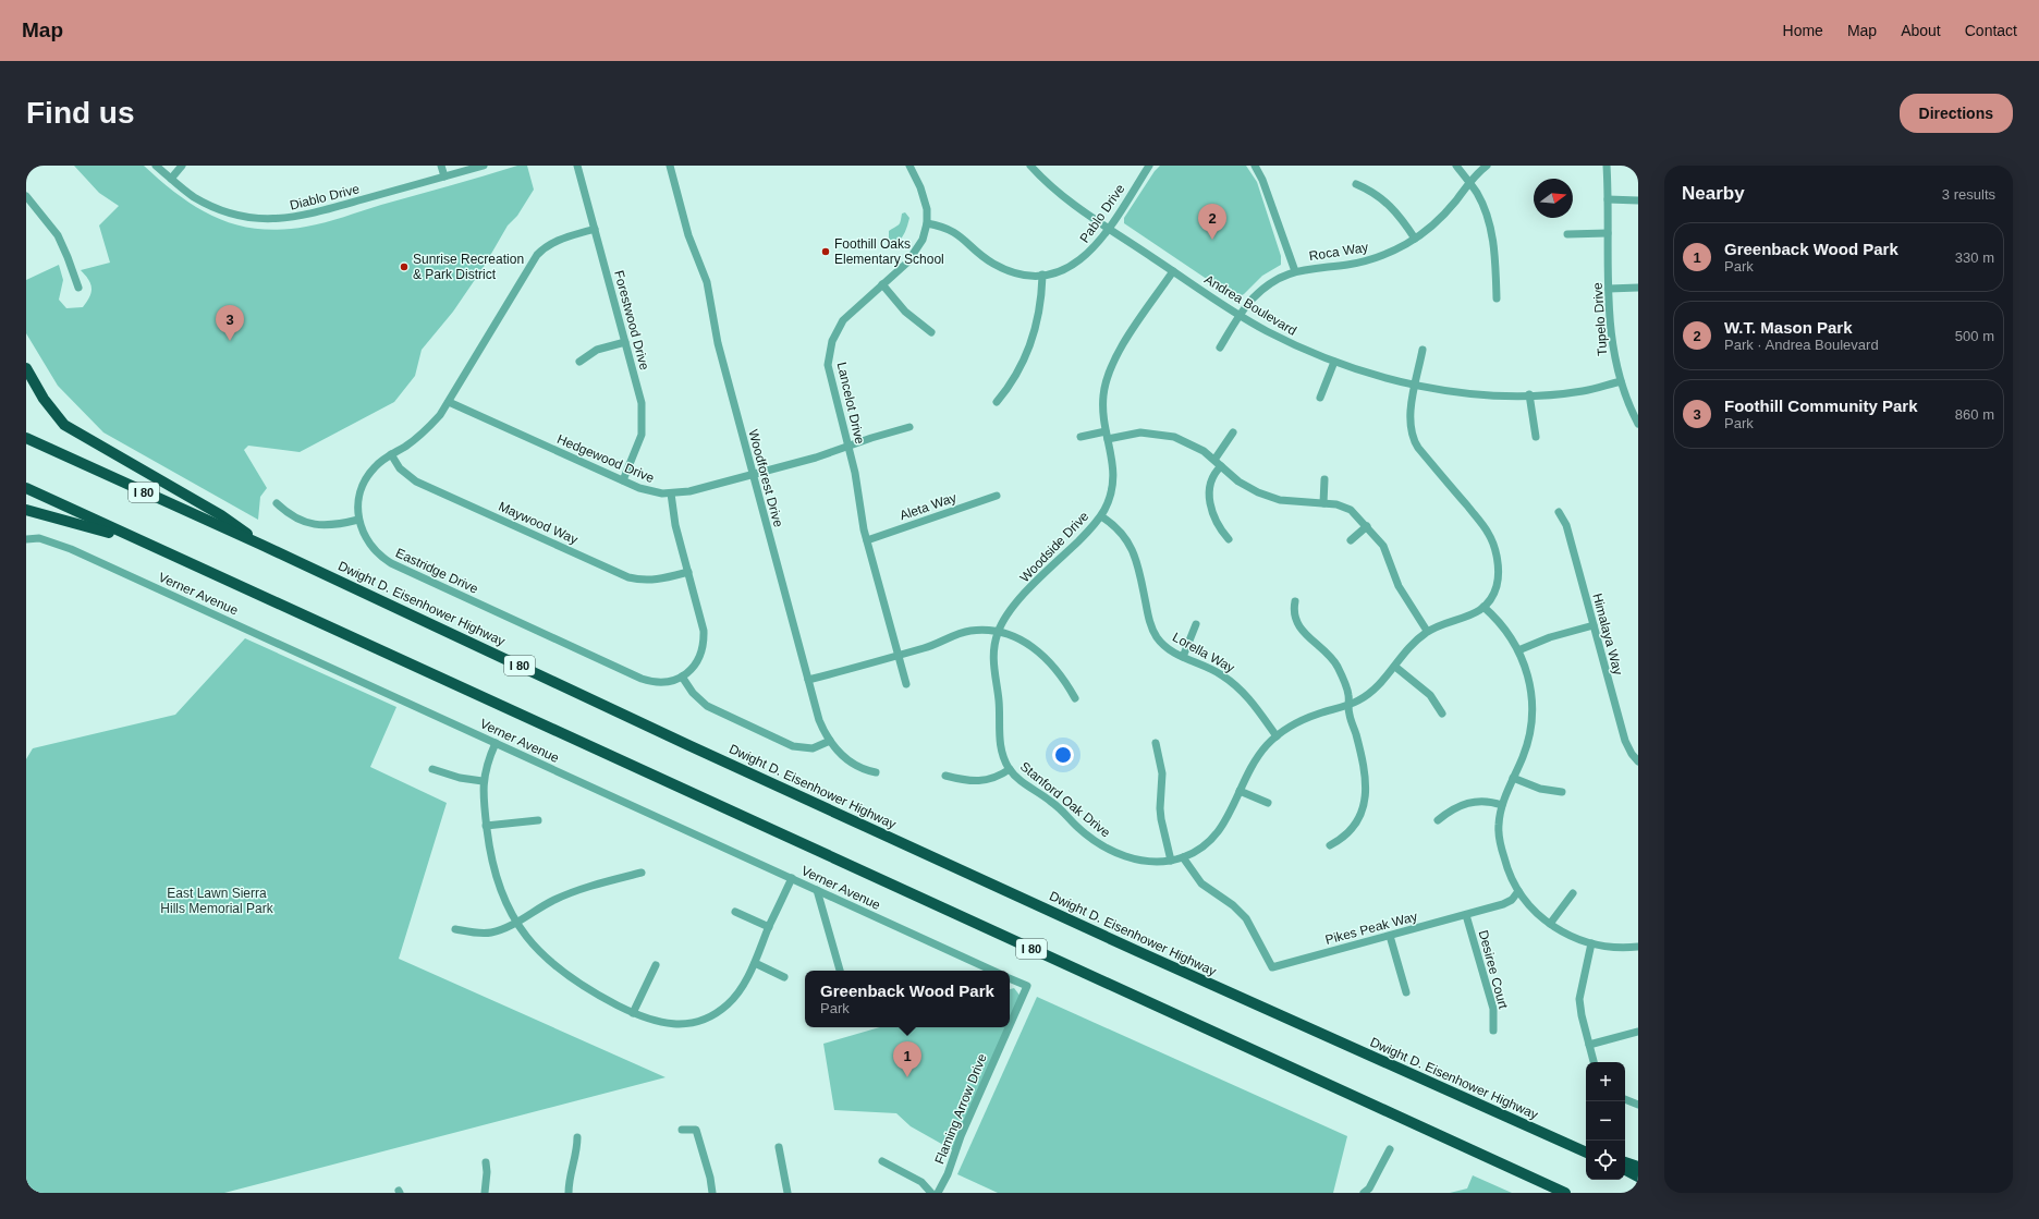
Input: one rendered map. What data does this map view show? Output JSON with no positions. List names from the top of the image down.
{
  "streets": {
    "highway": ["I 80", "Dwight D. Eisenhower Highway"],
    "street": [
      "Diablo Drive",
      "Pablo Drive",
      "Roca Way",
      "Andrea Boulevard",
      "Tupelo Drive",
      "Forestwood Drive",
      "Lancelot Drive",
      "Hedgewood Drive",
      "Woodforest Drive",
      "Aleta Way",
      "Maywood Way",
      "Woodside Drive",
      "Eastridge Drive",
      "Verner Avenue",
      "Himalaya Way",
      "Lorella Way",
      "Stanford Oak Drive",
      "Pikes Peak Way",
      "Desiree Court",
      "Flaming Arrow Drive"
    ]
  },
  "crossings": [
    ["Pablo Drive", "Andrea Boulevard"],
    ["Pablo Drive", "Lancelot Drive"],
    ["Roca Way", "Andrea Boulevard"],
    ["Andrea Boulevard", "Tupelo Drive"],
    ["Andrea Boulevard", "Woodside Drive"],
    ["Andrea Boulevard", "Stanford Oak Drive"],
    ["Forestwood Drive", "Hedgewood Drive"],
    ["Forestwood Drive", "Eastridge Drive"],
    ["Lancelot Drive", "Hedgewood Drive"],
    ["Lancelot Drive", "Aleta Way"],
    ["Hedgewood Drive", "Woodforest Drive"],
    ["Hedgewood Drive", "Eastridge Drive"],
    ["Maywood Way", "Eastridge Drive"],
    ["Woodside Drive", "Lorella Way"],
    ["Woodside Drive", "Stanford Oak Drive"],
    ["Lorella Way", "Stanford Oak Drive"],
    ["Stanford Oak Drive", "Pikes Peak Way"],
    ["Pikes Peak Way", "Desiree Court"]
  ],
  "parks": ["East Lawn Sierra Hills Memorial Park"],
  "places": ["Foothill Oaks Elementary School", "Sunrise Recreation & Park District"],
  "north": "right",
  "page": {
    "header": "Map",
    "nav": [
      "Home",
      "Map",
      "About",
      "Contact"
    ],
    "buttons": "Directions",
    "title": "Find us",
    "heading": ["Nearby", "3 results"],
    "pins": ["2", "3", "1"],
    "list": [
      {
        "mark": "1",
        "name": "Greenback Wood Park",
        "note": "Park",
        "value": "330 m"
      },
      {
        "mark": "2",
        "name": "W.T. Mason Park",
        "note": "Park · Andrea Boulevard",
        "value": "500 m"
      },
      {
        "mark": "3",
        "name": "Foothill Community Park",
        "note": "Park",
        "value": "860 m"
      }
    ],
    "popup": ["Greenback Wood Park", "Park"],
    "map_buttons": ["+", "−"]
  }
}
